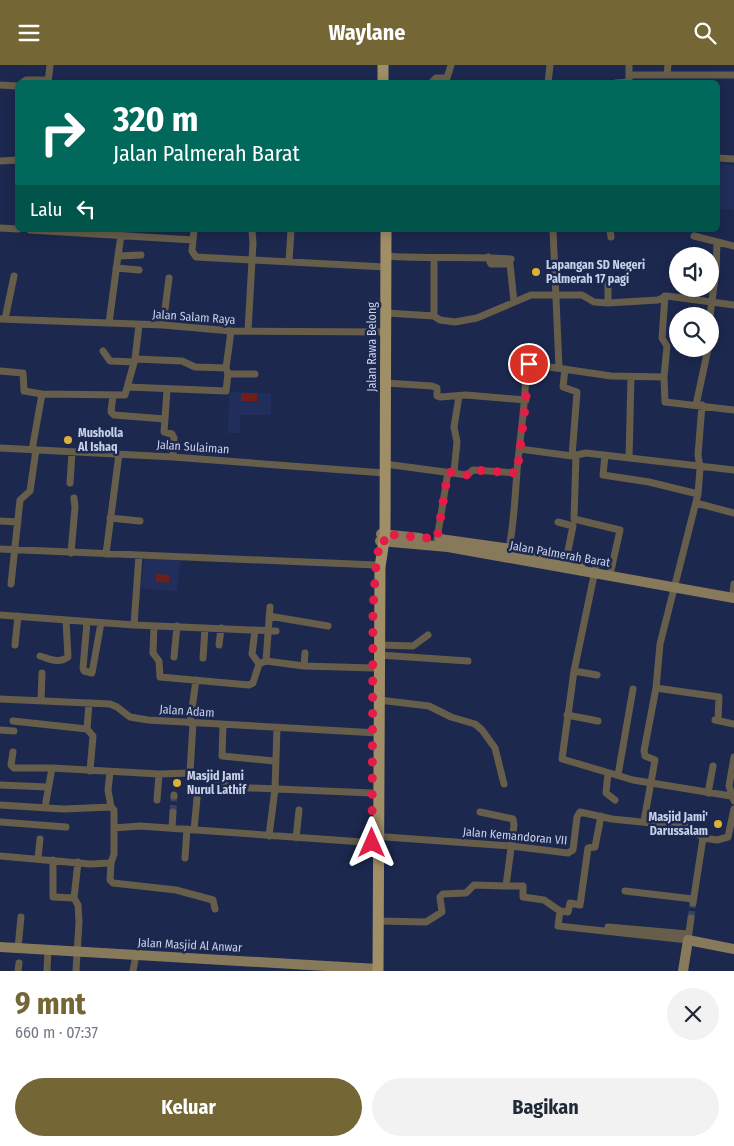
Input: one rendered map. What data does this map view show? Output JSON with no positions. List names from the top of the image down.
{
  "streets": {
    "main road": ["Jalan Rawa Belong", "Jalan Palmerah Barat", "Jalan Masjid Al Anwar"],
    "street": [
      "Jalan Salam Raya",
      "Jalan Sulaiman",
      "Jalan Adam",
      "Jalan Kemandoran VII"
    ]
  },
  "crossings": [
    ["Jalan Salam Raya", "Jalan Rawa Belong"],
    ["Jalan Rawa Belong", "Jalan Sulaiman"],
    ["Jalan Rawa Belong", "Jalan Palmerah Barat"]
  ],
  "places": [
    "Lapangan SD Negeri Palmerah 17 pagi",
    "Musholla Al Ishaq",
    "Masjid Jami Nurul Lathif",
    "Masjid Jami' Darussalam"
  ],
  "page": {
    "header": "Waylane",
    "turn": ["320 m", "Jalan Palmerah Barat"],
    "then": "Lalu",
    "heading": ["9 mnt", "660 m · 07:37"],
    "buttons": ["Keluar", "Bagikan"]
  }
}
